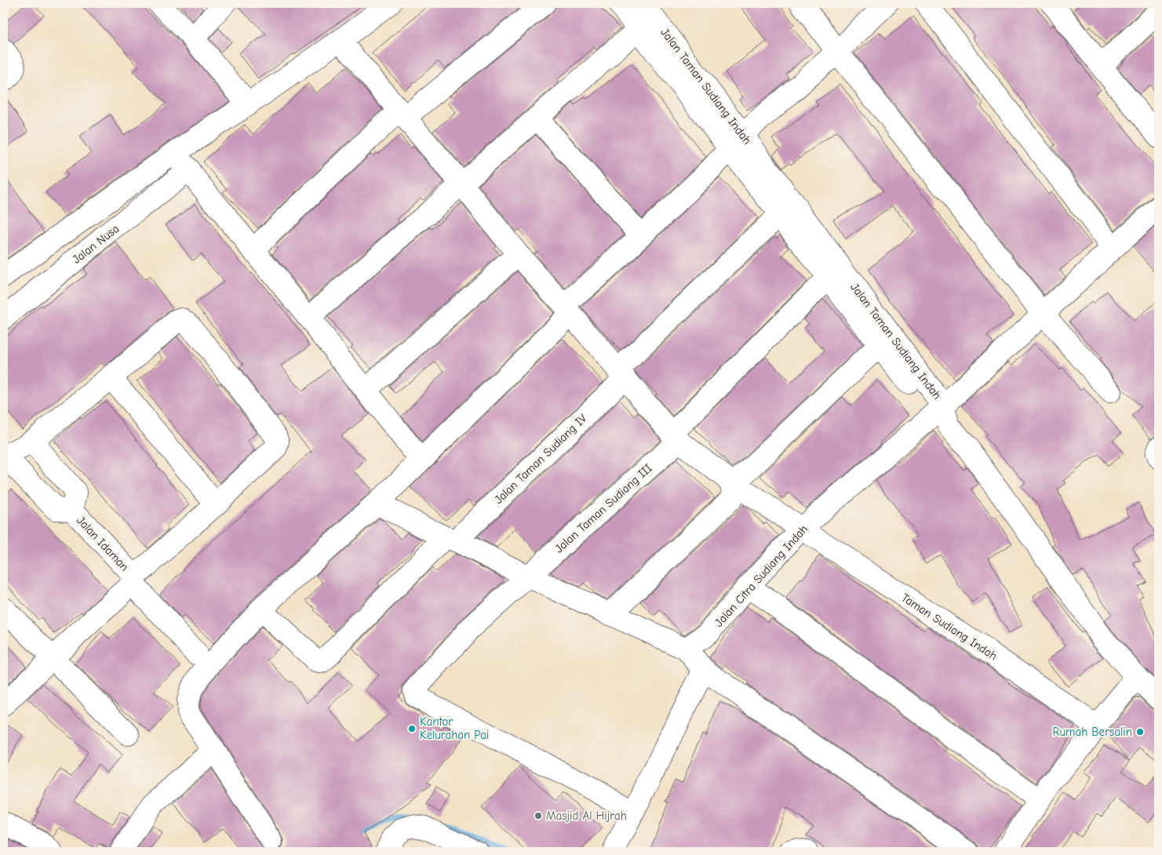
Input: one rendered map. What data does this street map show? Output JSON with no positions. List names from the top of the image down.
{
  "streets": {
    "street": [
      "Jalan Taman Sudiang Indah",
      "Jalan Nusa",
      "Jalan Taman Sudiang IV",
      "Jalan Taman Sudiang III",
      "Jalan Idaman",
      "Jalan Citra Sudiang Indah",
      "Taman Sudiang Indah"
    ]
  },
  "crossings": [
    ["Jalan Taman Sudiang Indah", "Jalan Citra Sudiang Indah"],
    ["Jalan Taman Sudiang IV", "Taman Sudiang Indah"],
    ["Jalan Taman Sudiang III", "Jalan Citra Sudiang Indah"],
    ["Jalan Taman Sudiang III", "Taman Sudiang Indah"],
    ["Jalan Citra Sudiang Indah", "Taman Sudiang Indah"]
  ],
  "places": ["Kantor Kelurahan Pai", "Rumah Bersalin", "Masjid Al Hijrah"]
}
